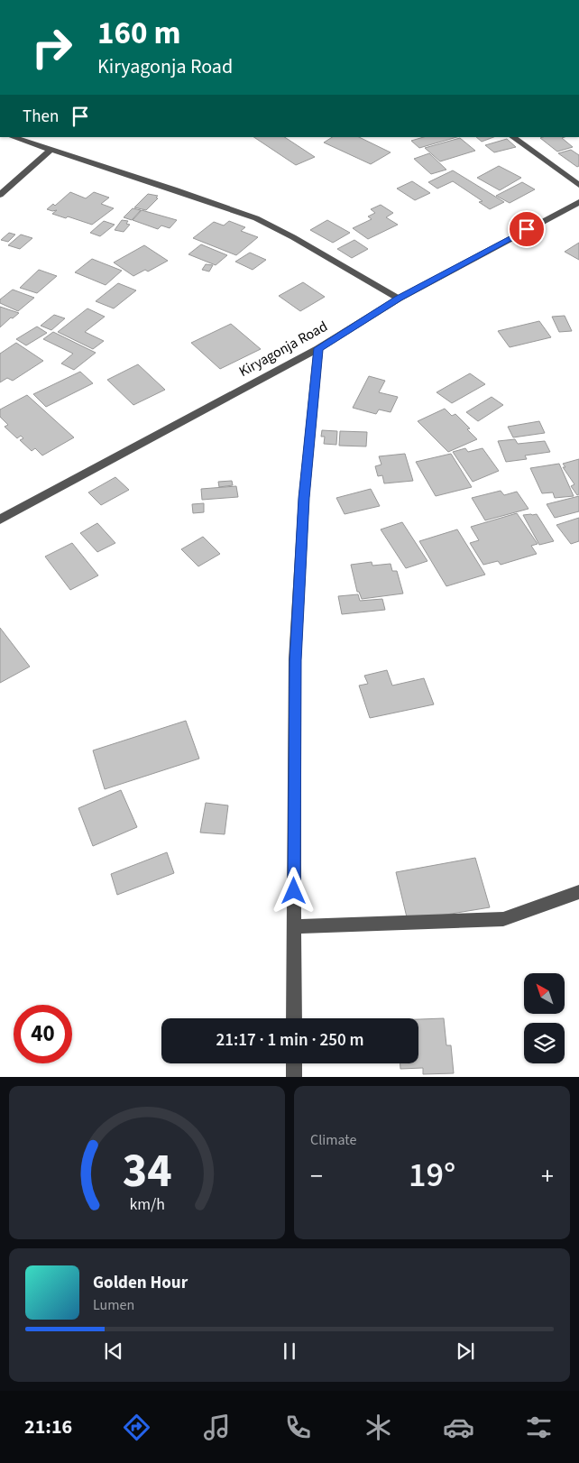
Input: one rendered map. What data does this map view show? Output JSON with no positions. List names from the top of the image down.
{
  "streets": {
    "street": ["Kiryagonja Road"]
  },
  "north": "top left",
  "page": {
    "turn": ["160 m", "Kiryagonja Road"],
    "then": "Then",
    "limit": "40",
    "trip": "21:17 · 1 min · 250 m",
    "tile": "Climate",
    "heat": ["−", "19°", "+"],
    "song": ["Golden Hour", "Lumen"],
    "tabs": "21:16",
    "gauge": ["34", "km/h"]
  }
}
